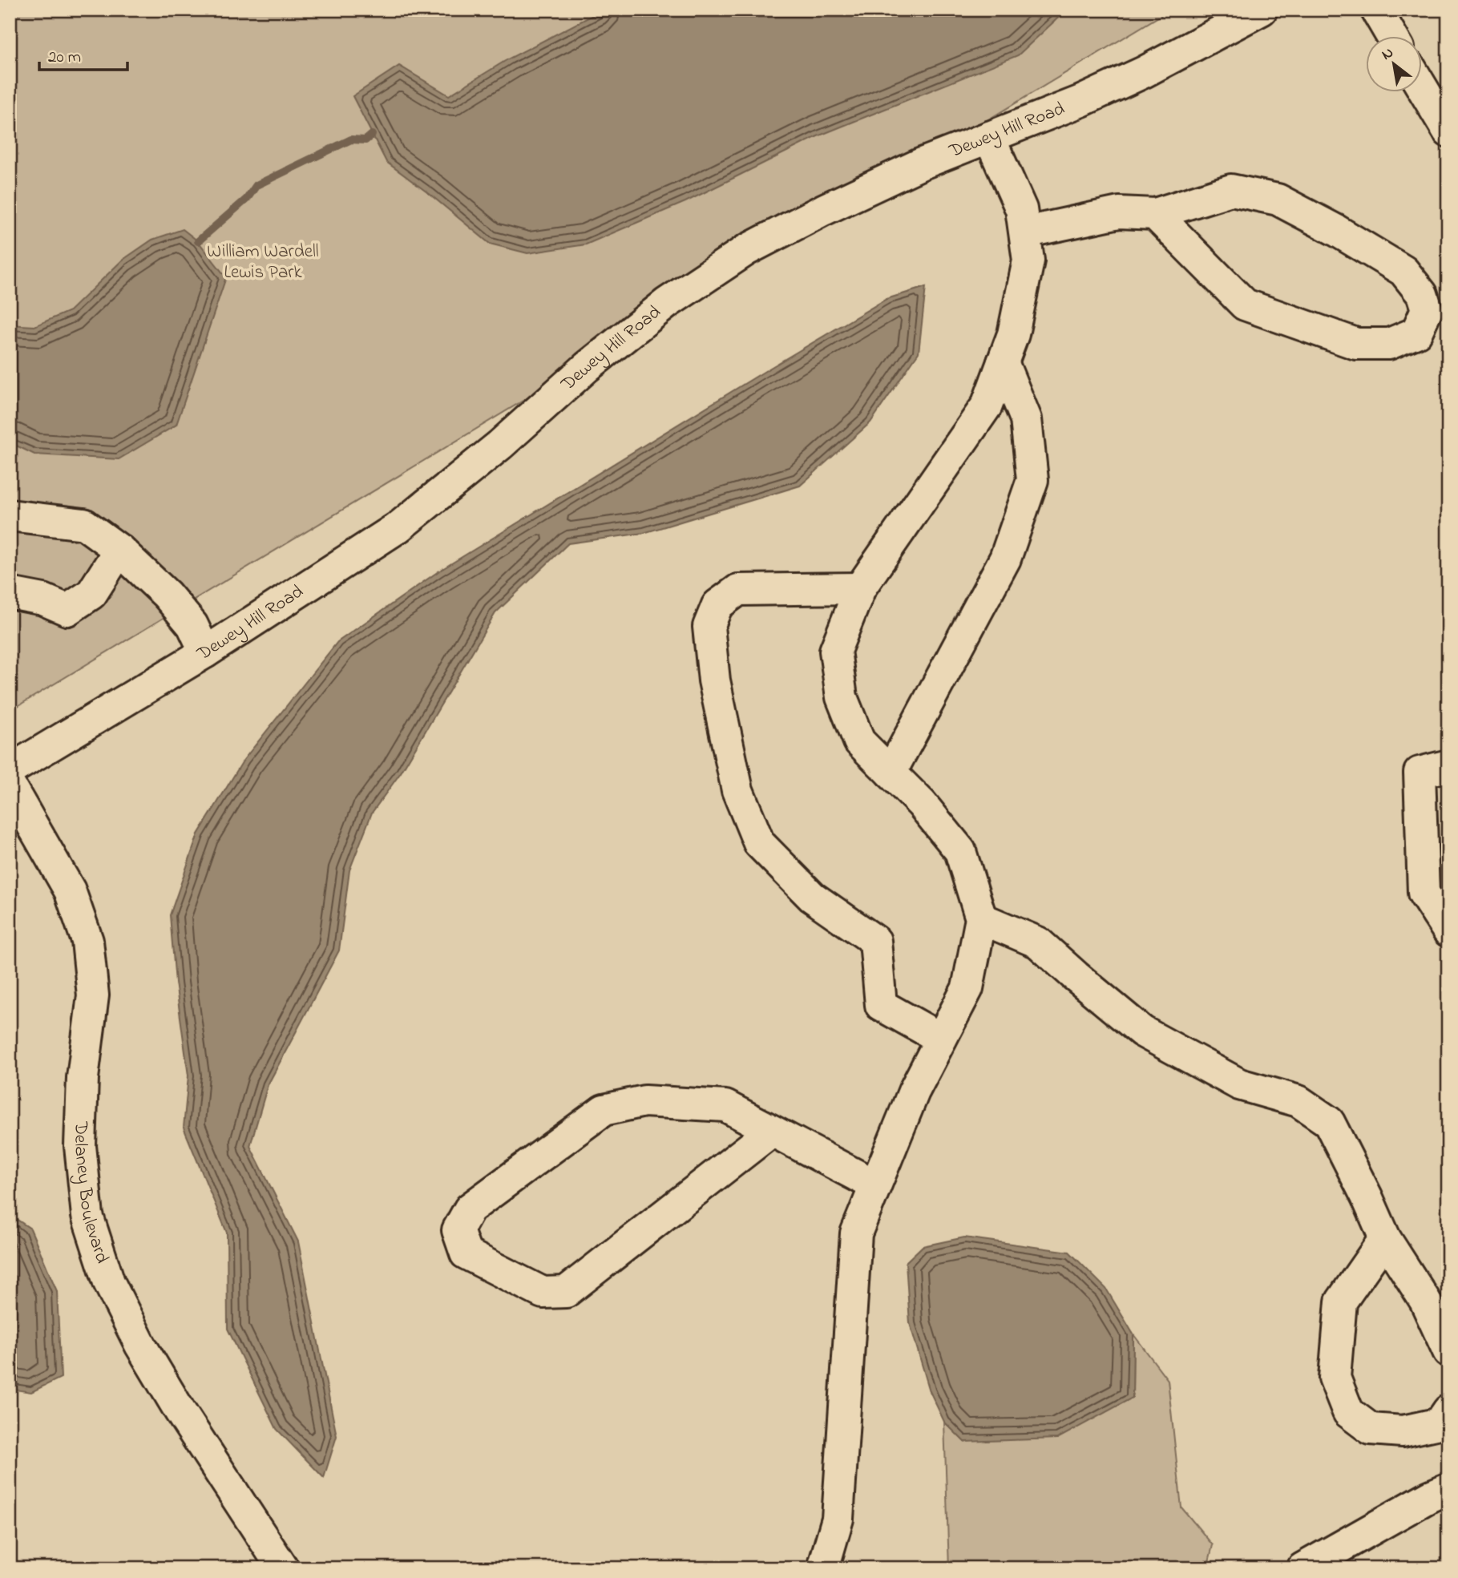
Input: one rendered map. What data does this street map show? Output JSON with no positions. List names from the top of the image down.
{
  "streets": {
    "street": ["Dewey Hill Road", "Delaney Boulevard"]
  },
  "parks": ["William Wardell Lewis Park"],
  "scale_bar": "20 m",
  "north": "top left"
}
